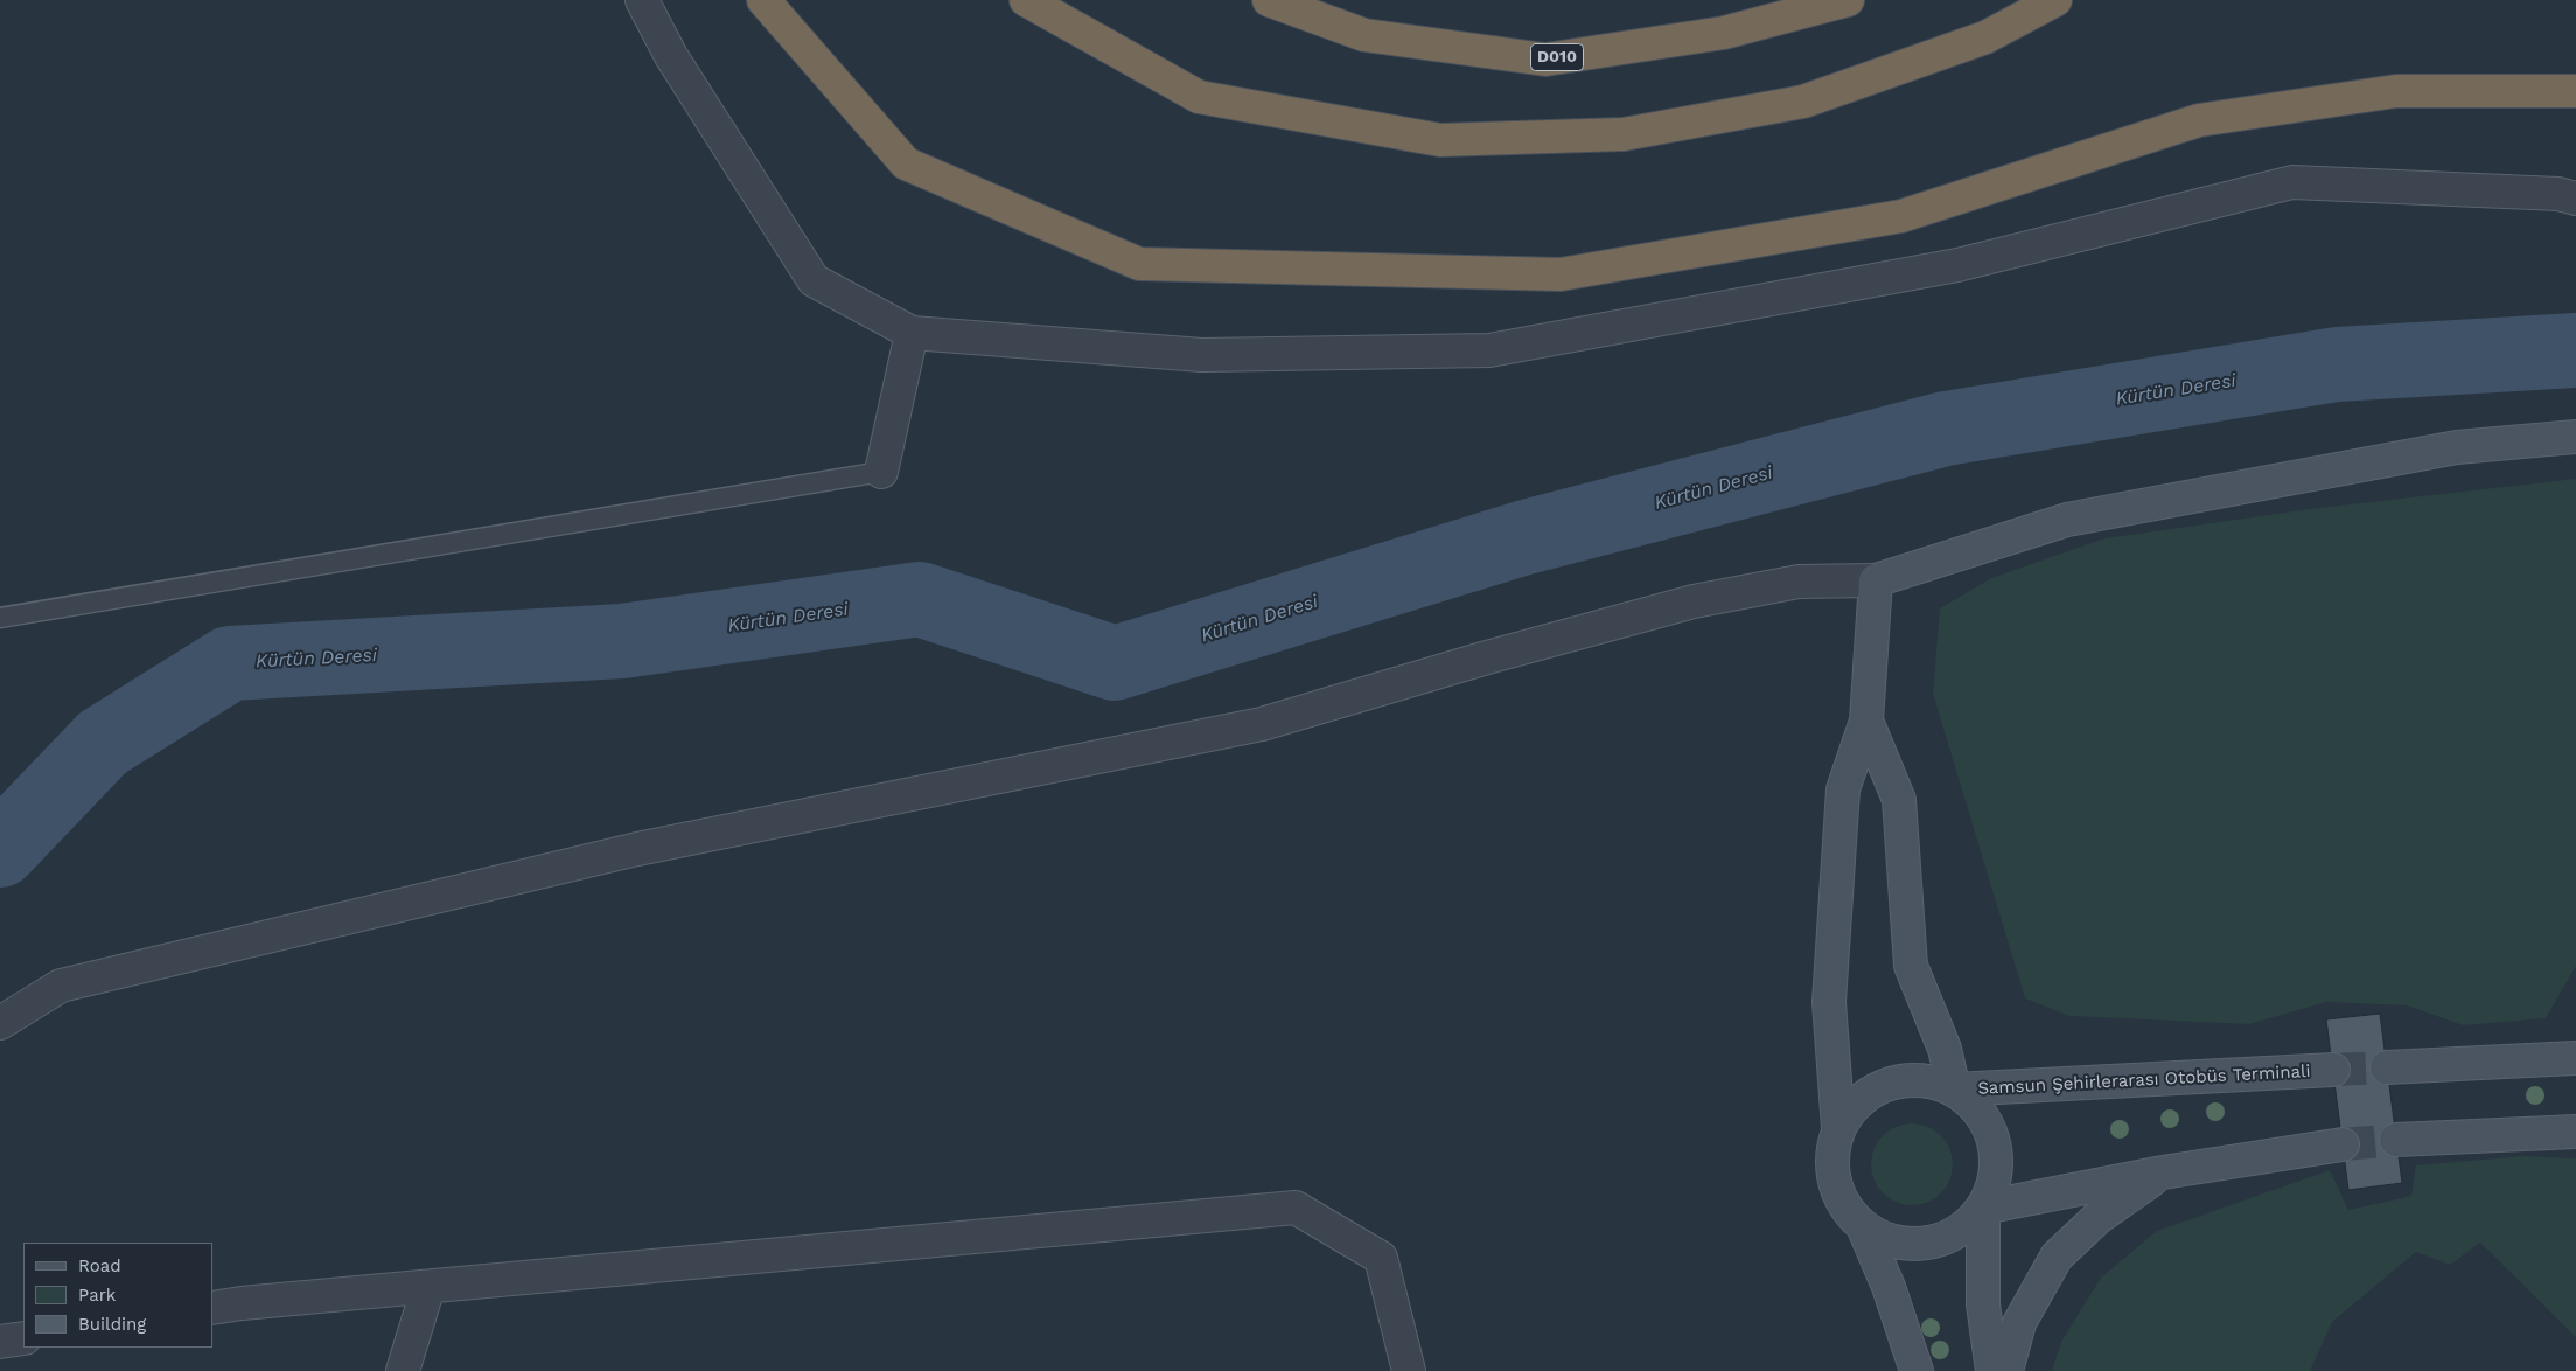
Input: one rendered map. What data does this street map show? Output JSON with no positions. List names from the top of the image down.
{
  "streets": {
    "highway": ["D010"],
    "street": ["Samsun Şehirlerarası Otobüs Terminali"]
  },
  "water": ["Kürtün Deresi"],
  "legend": ["Road", "Park", "Building"]
}
